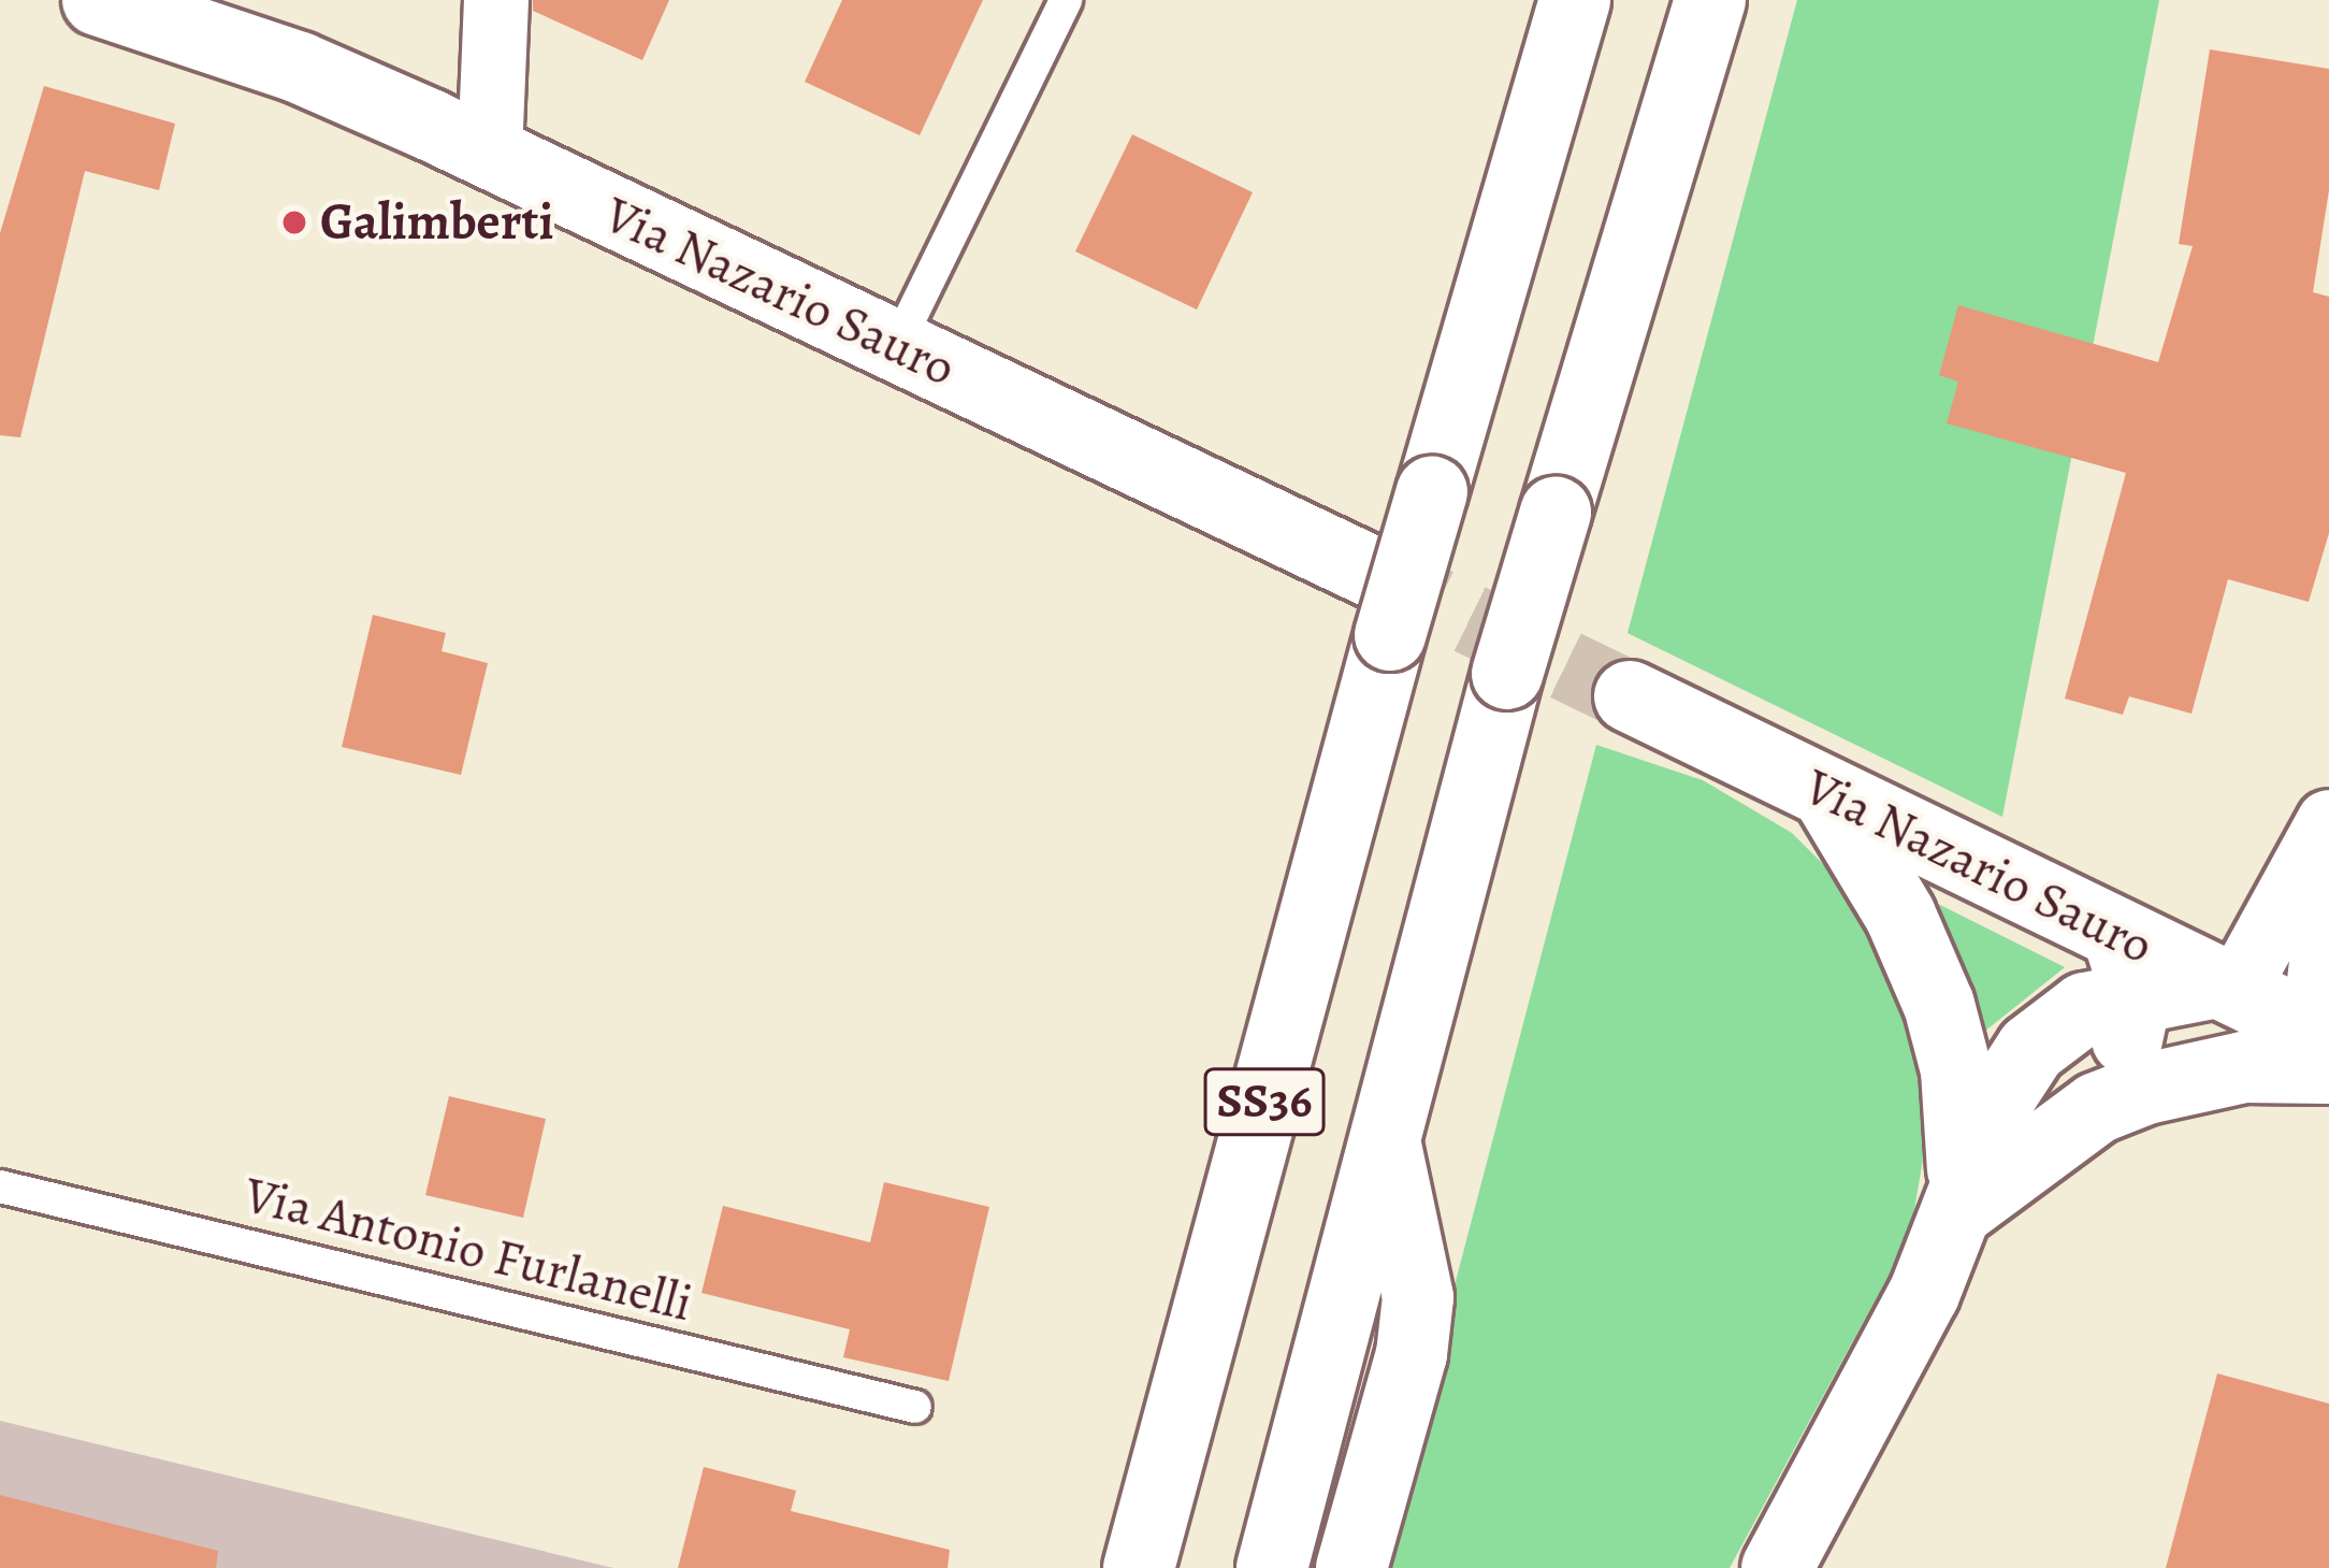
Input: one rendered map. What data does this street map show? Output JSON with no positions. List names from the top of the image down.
{
  "streets": {
    "main road": ["Via Nazario Sauro", "SS36"],
    "lane": ["Via Antonio Furlanelli"]
  },
  "crossings": [
    ["Via Nazario Sauro", "SS36"]
  ],
  "places": ["Galimberti"]
}
